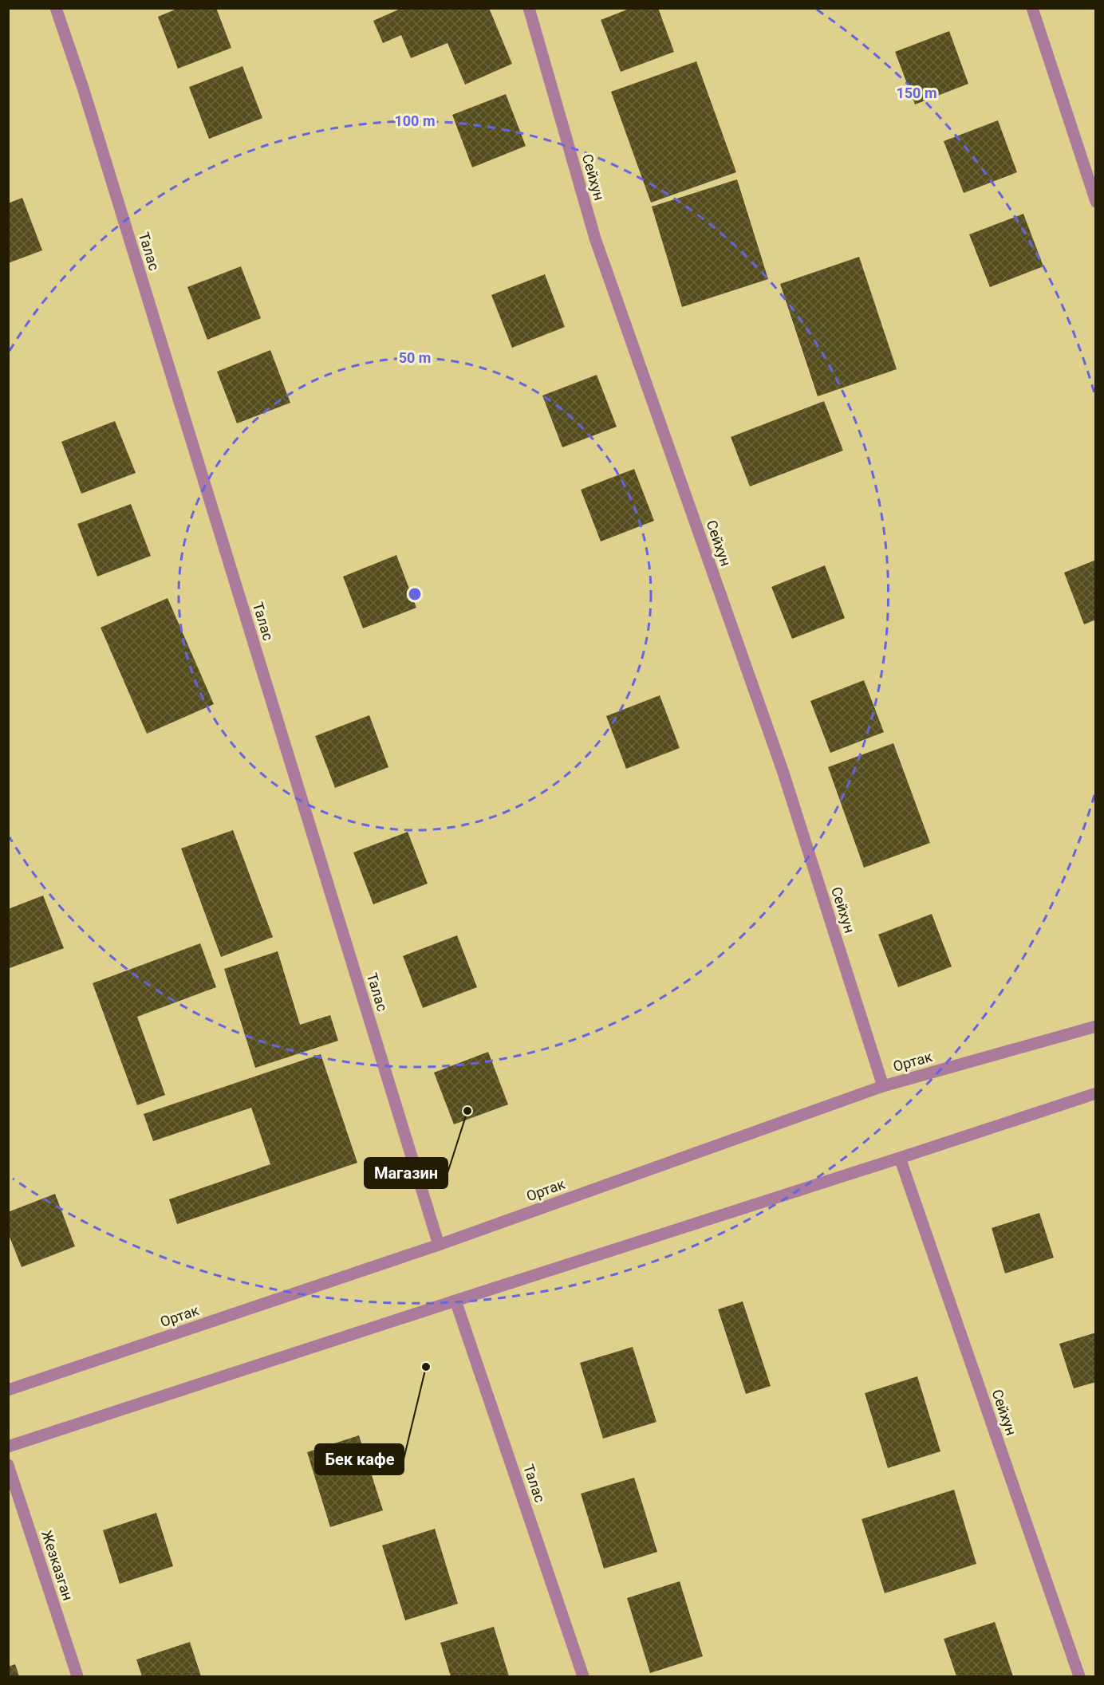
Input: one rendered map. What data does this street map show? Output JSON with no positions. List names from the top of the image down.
{
  "streets": {
    "street": [
      "Сейхун",
      "Талас",
      "Ортак",
      "Жезказган"
    ]
  },
  "crossings": [
    ["Сейхун", "Ортак"],
    ["Талас", "Ортак"]
  ],
  "places": ["Магазин", "Бек кафе"],
  "rings": ["150 m", "100 m", "50 m"]
}
